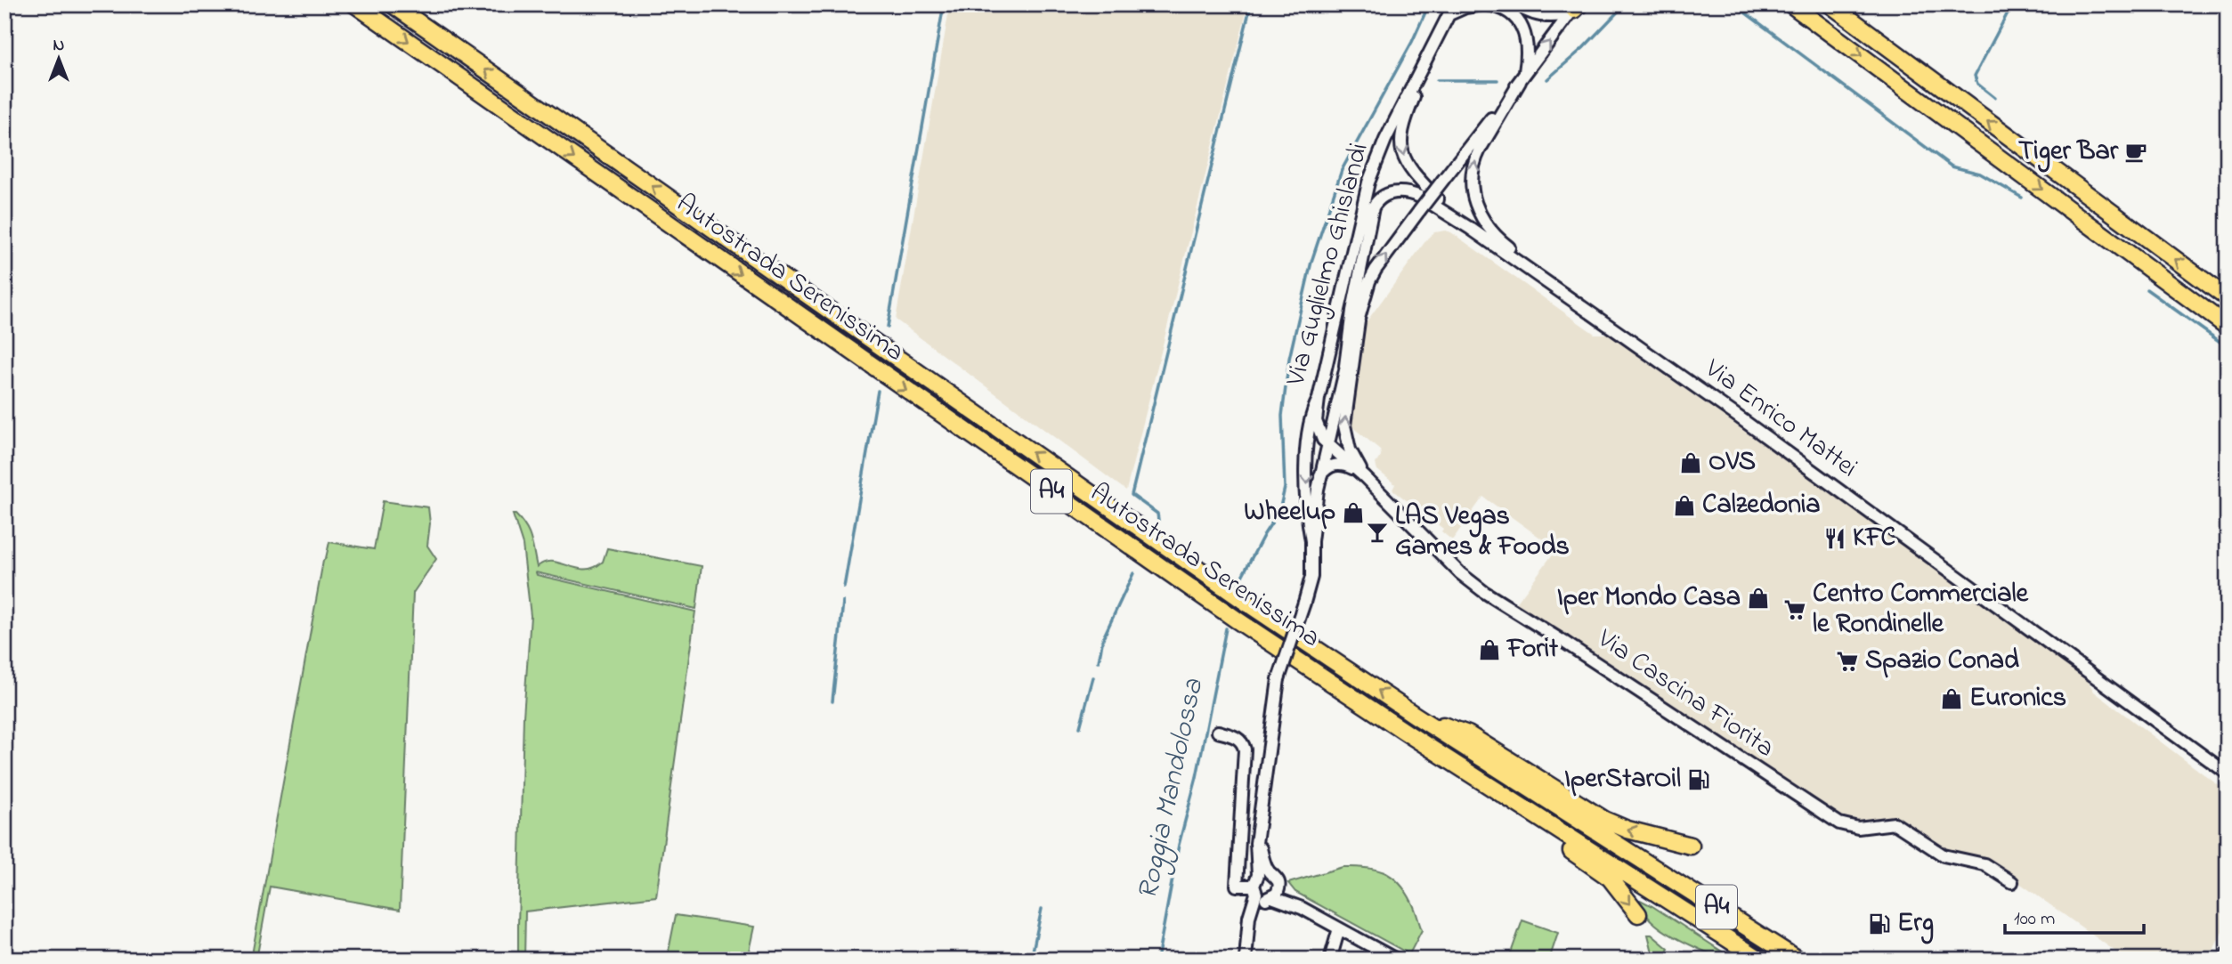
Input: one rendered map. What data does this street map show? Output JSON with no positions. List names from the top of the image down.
{
  "streets": {
    "highway": ["Autostrada Serenissima", "A4"],
    "street": ["Via Guglielmo Ghislandi", "Via Enrico Mattei", "Via Cascina Fiorita"]
  },
  "water": ["Roggia Mandolossa"],
  "places": {
    "cafe": ["Tiger Bar"],
    "shop": [
      "OVS",
      "Calzedonia",
      "Wheelup",
      "Iper Mondo Casa",
      "Forit",
      "Euronics"
    ],
    "bar": ["LAS Vegas Games & Foods"],
    "restaurant": ["KFC"],
    "supermarket": ["Centro Commerciale le Rondinelle", "Spazio Conad"],
    "fuel station": ["IperStarOil", "Erg"]
  },
  "scale_bar": "100 m",
  "north": "top"
}
